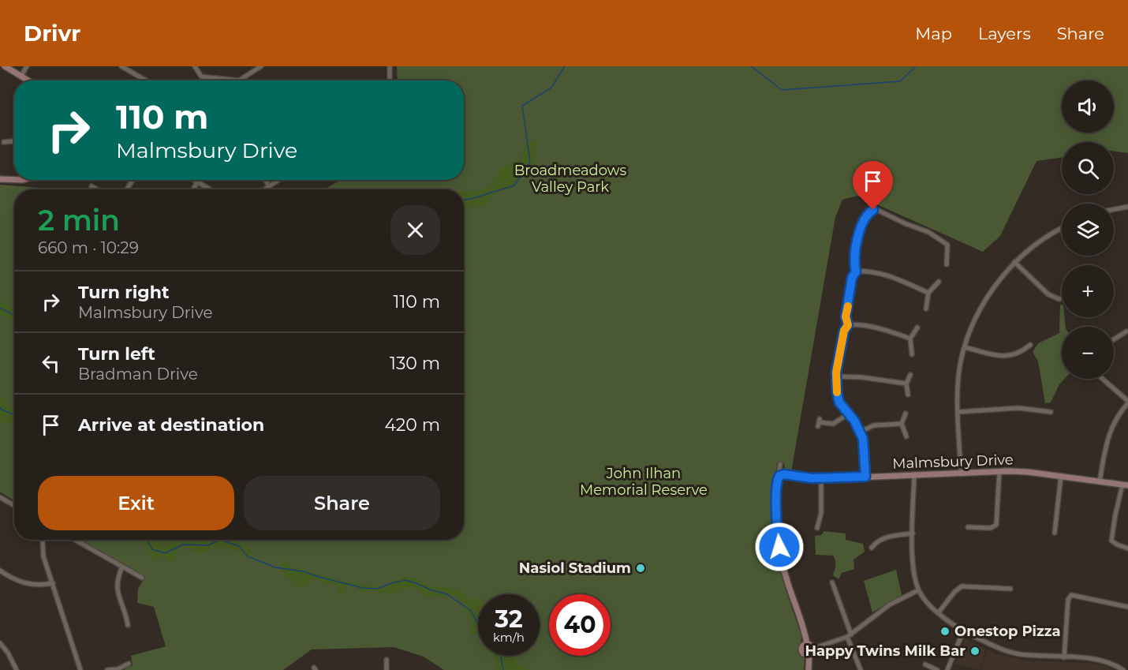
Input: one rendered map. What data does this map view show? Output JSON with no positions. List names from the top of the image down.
{
  "streets": {
    "street": ["Malmsbury Drive"]
  },
  "parks": ["Broadmeadows Valley Park", "John Ilhan Memorial Reserve"],
  "places": ["Nasiol Stadium", "Onestop Pizza", "Happy Twins Milk Bar"],
  "page": {
    "header": "Drivr",
    "nav": ["Map", "Layers", "Share"],
    "map_buttons": ["+", "−"],
    "turn": ["110 m", "Malmsbury Drive"],
    "heading": ["2 min", "660 m · 10:29"],
    "list": [
      {
        "name": "Turn right",
        "note": "Malmsbury Drive",
        "value": "110 m"
      },
      {
        "name": "Turn left",
        "note": "Bradman Drive",
        "value": "130 m"
      },
      {
        "name": "Arrive at destination",
        "value": "420 m"
      }
    ],
    "buttons": ["Exit", "Share"],
    "speed": "32 km/h",
    "limit": "40"
  }
}
